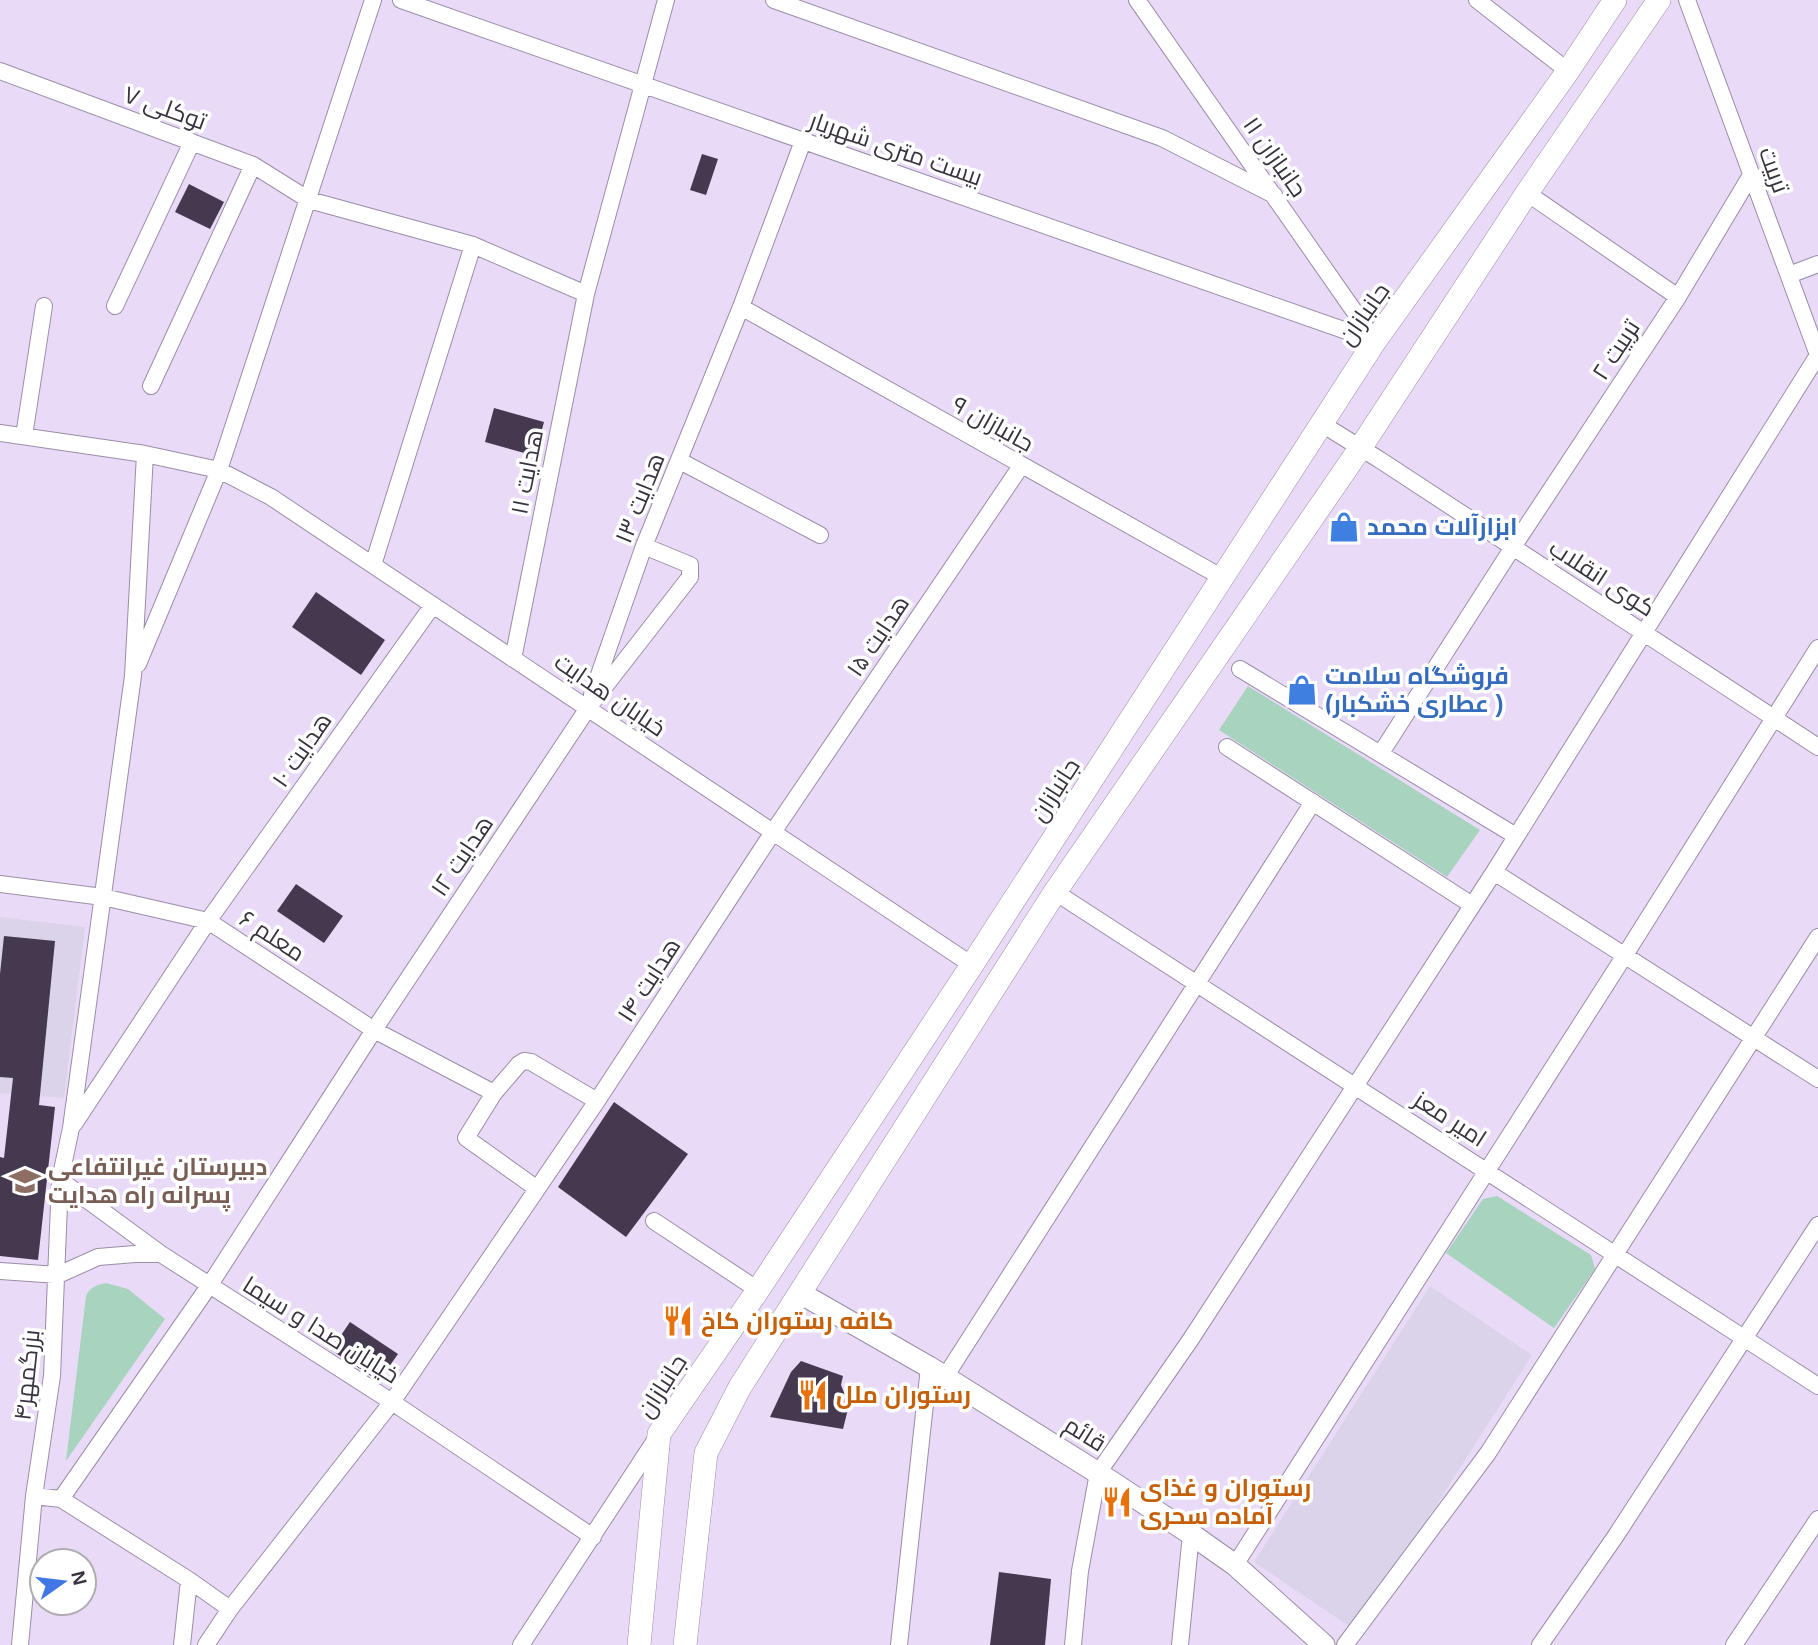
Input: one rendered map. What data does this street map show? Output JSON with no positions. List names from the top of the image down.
{
  "streets": {
    "main road": ["جانبازان"],
    "street": [
      "توکلی ۷",
      "بیست متری شهریار",
      "جانبازان ۱۱",
      "تربیت",
      "تربیت ۲",
      "جانبازان ۹",
      "هدایت ۱۱",
      "هدایت ۱۳",
      "کوی انقلاب",
      "هدایت ۱۵",
      "خیابان هدایت",
      "هدایت ۱۰",
      "هدایت ۱۲",
      "معلم ۶",
      "هدایت ۱۴",
      "امیر معز",
      "خیابان صدا و سیما",
      "بزرگمهر۴",
      "قائم"
    ]
  },
  "crossings": [
    ["توکلی ۷", "هدایت ۱۱"],
    ["بیست متری شهریار", "جانبازان ۱۱"],
    ["بیست متری شهریار", "جانبازان"],
    ["بیست متری شهریار", "هدایت ۱۱"],
    ["بیست متری شهریار", "هدایت ۱۳"],
    ["جانبازان ۱۱", "جانبازان"],
    ["تربیت", "تربیت ۲"],
    ["جانبازان", "جانبازان ۹"],
    ["جانبازان", "کوی انقلاب"],
    ["جانبازان", "خیابان هدایت"],
    ["تربیت ۲", "کوی انقلاب"],
    ["جانبازان ۹", "هدایت ۱۳"],
    ["جانبازان ۹", "هدایت ۱۵"],
    ["هدایت ۱۱", "خیابان هدایت"],
    ["هدایت ۱۳", "خیابان هدایت"],
    ["هدایت ۱۳", "هدایت ۱۲"],
    ["هدایت ۱۵", "خیابان هدایت"],
    ["هدایت ۱۵", "هدایت ۱۴"],
    ["خیابان هدایت", "هدایت ۱۰"],
    ["خیابان هدایت", "هدایت ۱۲"],
    ["خیابان هدایت", "هدایت ۱۴"],
    ["هدایت ۱۰", "معلم ۶"],
    ["هدایت ۱۰", "بزرگمهر۴"],
    ["هدایت ۱۲", "معلم ۶"],
    ["هدایت ۱۲", "خیابان صدا و سیما"],
    ["معلم ۶", "بزرگمهر۴"],
    ["هدایت ۱۴", "خیابان صدا و سیما"],
    ["خیابان صدا و سیما", "بزرگمهر۴"]
  ],
  "places": {
    "shop": ["ابزارآلات محمد", "فروشگاه سلامت (عطاری خشکبار )"],
    "school or university": ["دبیرستان غیرانتفاعی پسرانه راه هدایت"],
    "restaurant": ["کافه رستوران کاخ", "رستوران ملل", "رستوران و غذای آماده سحری"]
  },
  "north": "right"
}
